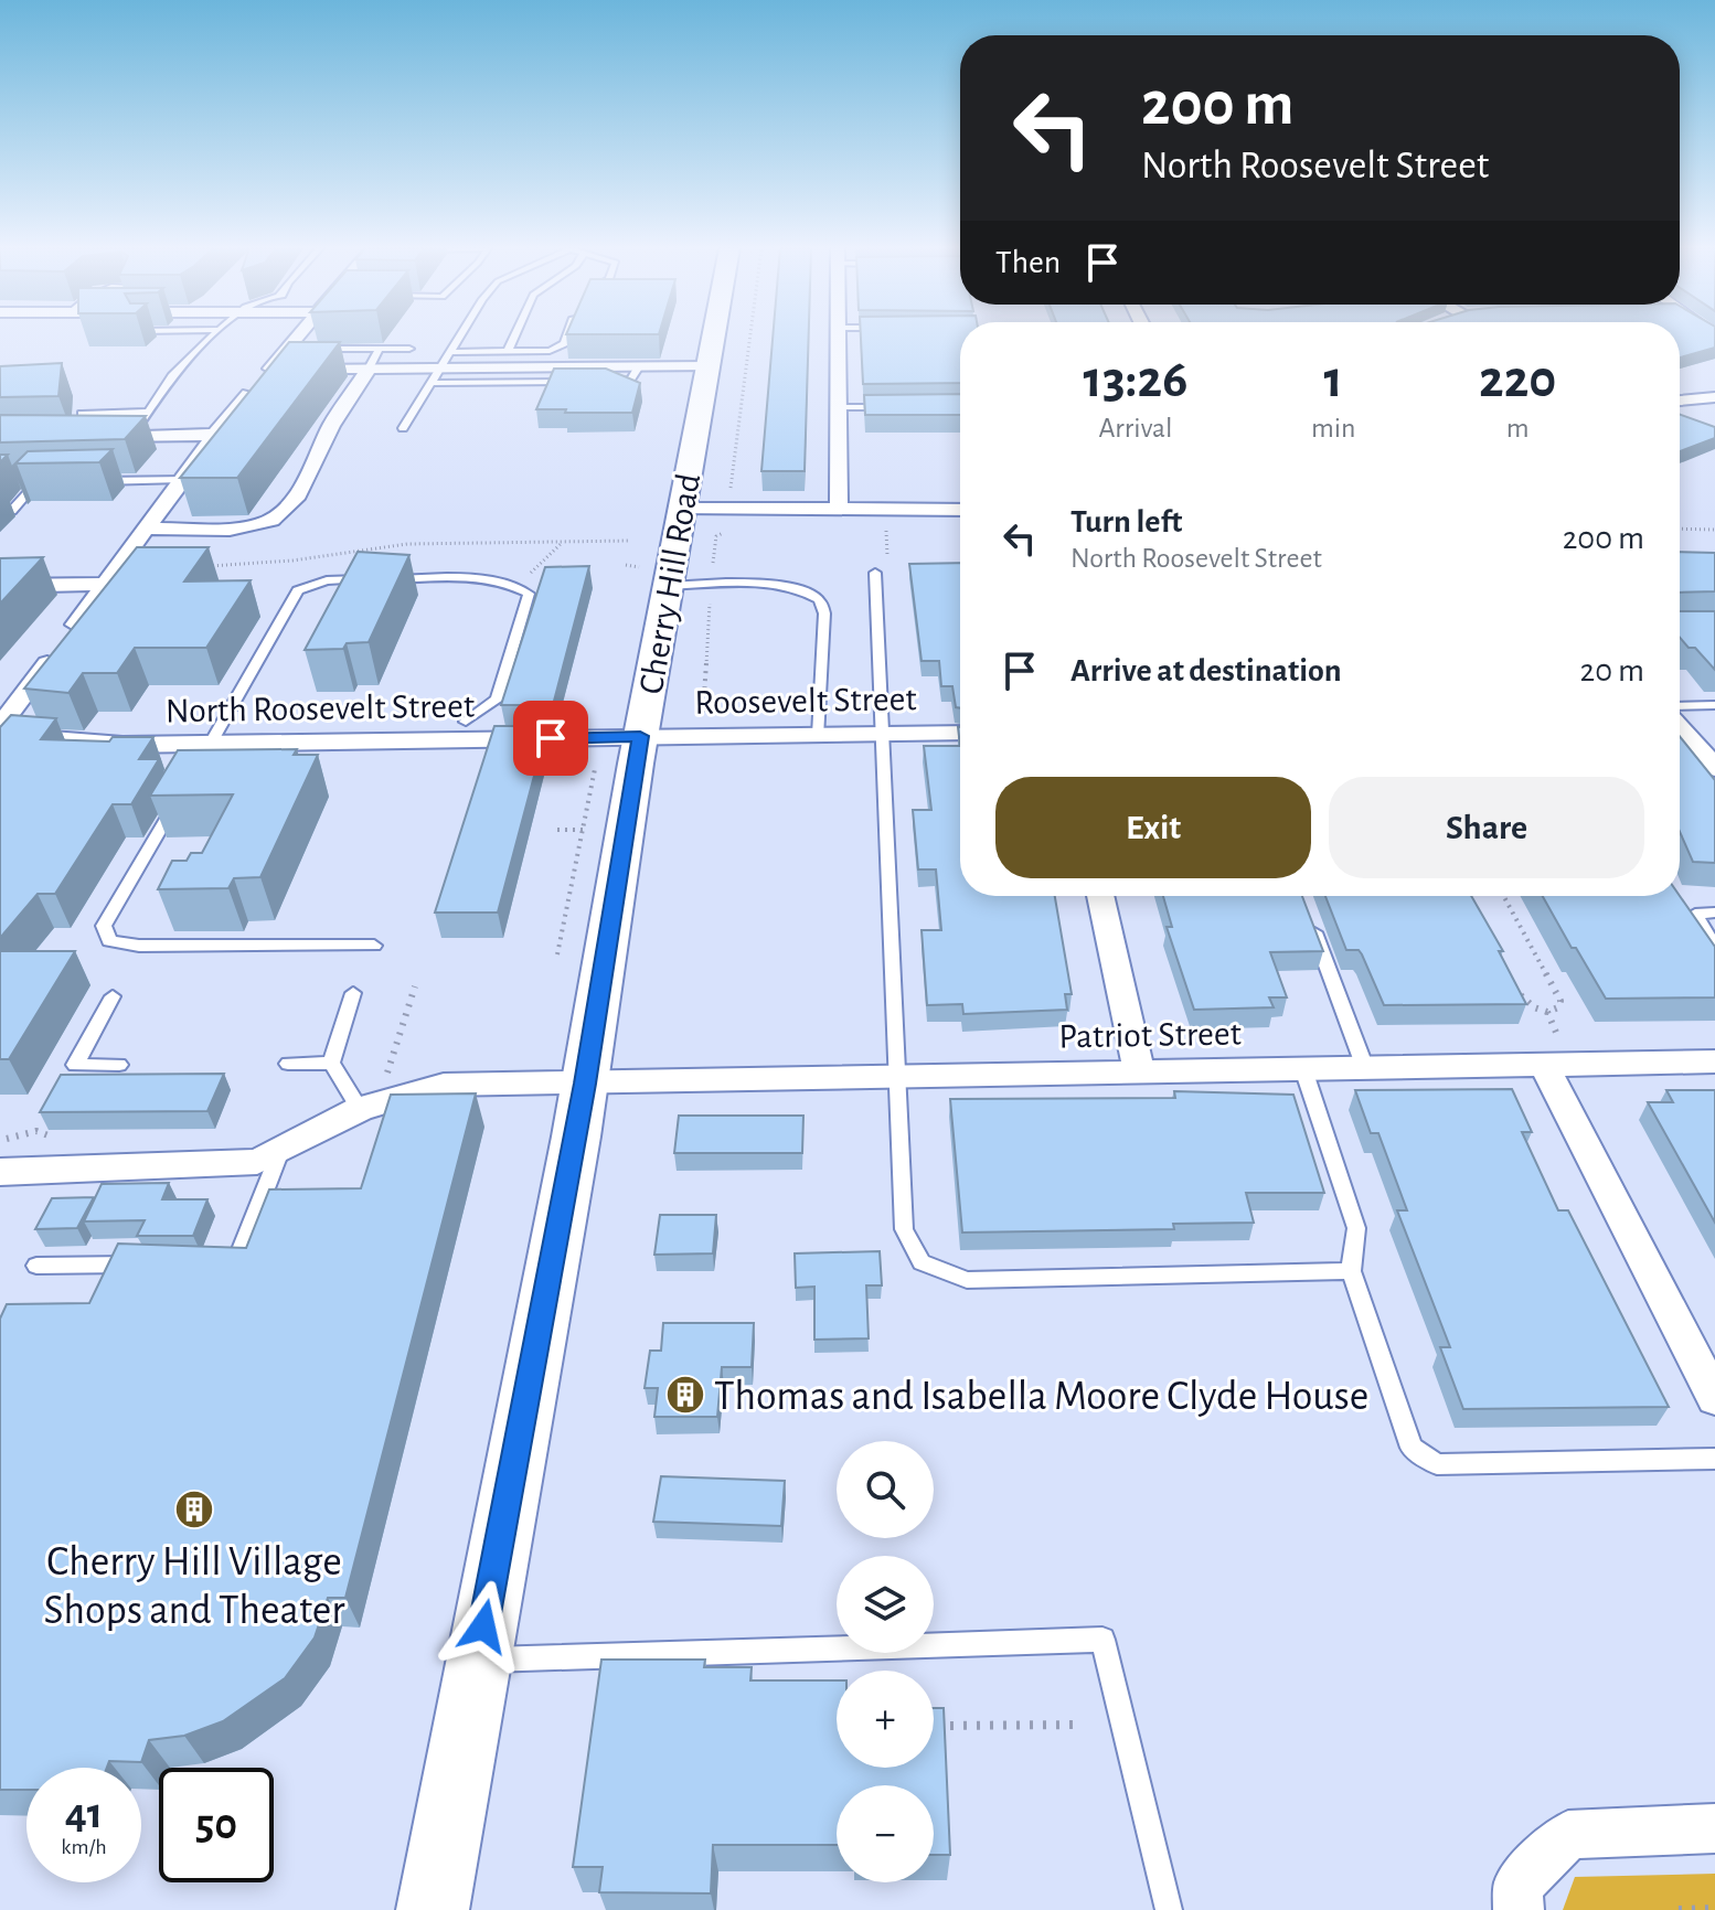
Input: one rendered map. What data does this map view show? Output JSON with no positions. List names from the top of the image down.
{
  "streets": {
    "main road": ["Cherry Hill Road"],
    "street": ["Roosevelt Street", "North Roosevelt Street", "Patriot Street"]
  },
  "crossings": [
    ["Cherry Hill Road", "Roosevelt Street"],
    ["Cherry Hill Road", "North Roosevelt Street"],
    ["Cherry Hill Road", "Patriot Street"],
    ["Roosevelt Street", "North Roosevelt Street"]
  ],
  "places": {
    "building": ["Thomas and Isabella Moore Clyde House", "Cherry Hill Village Shops and Theater"]
  },
  "page": {
    "turn": ["200 m", "North Roosevelt Street"],
    "then": "Then",
    "eta": [
      "13:26",
      "Arrival",
      "1",
      "min",
      "220",
      "m"
    ],
    "list": [
      {
        "name": "Turn left",
        "note": "North Roosevelt Street",
        "value": "200 m"
      },
      {
        "name": "Arrive at destination",
        "value": "20 m"
      }
    ],
    "buttons": ["Exit", "Share"],
    "map_buttons": ["+", "−"],
    "speed": "41 km/h",
    "limit": "50"
  }
}
